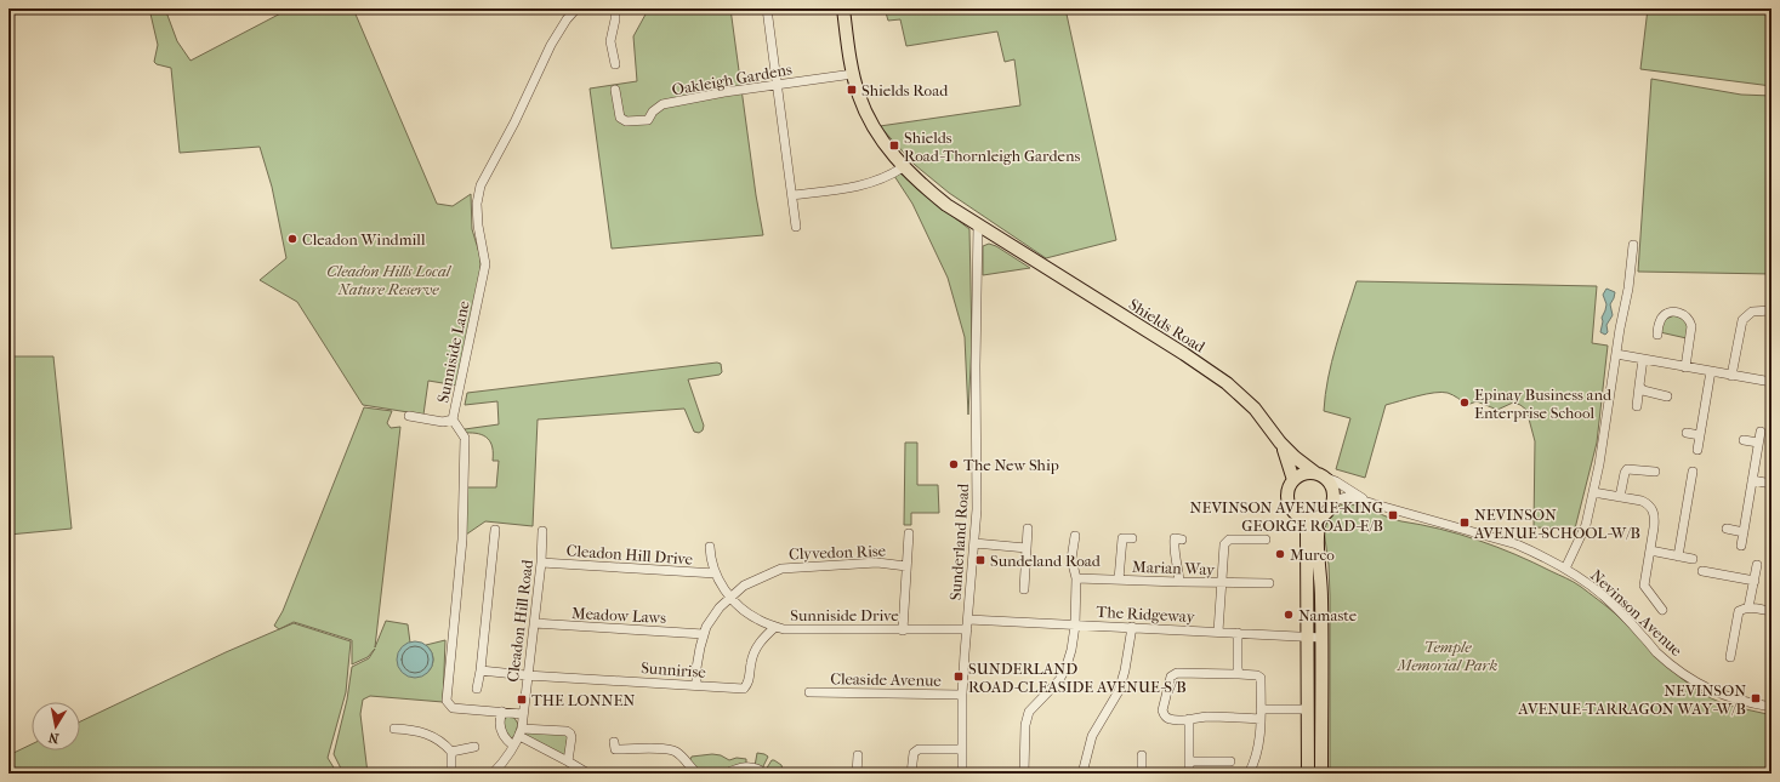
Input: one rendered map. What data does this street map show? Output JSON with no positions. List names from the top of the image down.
{
  "streets": {
    "highway": ["Shields Road"],
    "street": [
      "Oakleigh Gardens",
      "Sunniside Lane",
      "Sunderland Road",
      "Clyvedon Rise",
      "Cleadon Hill Drive",
      "Marian Way",
      "Nevinson Avenue",
      "The Ridgeway",
      "Meadow Laws",
      "Sunniside Drive",
      "Cleadon Hill Road",
      "Sunnirise",
      "Cleaside Avenue"
    ]
  },
  "crossings": [
    ["Oakleigh Gardens", "Shields Road"],
    ["Shields Road", "Sunderland Road"],
    ["Shields Road", "Nevinson Avenue"],
    ["Sunniside Lane", "Cleadon Hill Road"],
    ["Sunderland Road", "The Ridgeway"],
    ["Sunderland Road", "Sunniside Drive"],
    ["Sunderland Road", "Cleaside Avenue"],
    ["Clyvedon Rise", "Meadow Laws"],
    ["Clyvedon Rise", "Sunniside Drive"],
    ["Clyvedon Rise", "Sunnirise"],
    ["Cleadon Hill Drive", "Sunniside Drive"],
    ["Cleadon Hill Drive", "Cleadon Hill Road"],
    ["The Ridgeway", "Sunniside Drive"],
    ["Meadow Laws", "Cleadon Hill Road"],
    ["Sunniside Drive", "Sunnirise"],
    ["Cleadon Hill Road", "Sunnirise"]
  ],
  "parks": ["Cleadon Hills Local Nature Reserve", "Temple Memorial Park"],
  "places": {
    "transit": [
      "Shields Road",
      "Shields Road-Thornleigh Gardens",
      "NEVINSON AVENUE-KING GEORGE ROAD-E/B",
      "NEVINSON AVENUE-SCHOOL-W/B",
      "Sundeland Road",
      "SUNDERLAND ROAD-CLEASIDE AVENUE-S/B",
      "NEVINSON AVENUE-TARRAGON WAY-W/B",
      "THE LONNEN"
    ],
    "other": [
      "Cleadon Windmill",
      "Epinay Business and Enterprise School",
      "The New Ship",
      "Murco",
      "Namaste"
    ]
  },
  "north": "bottom"
}
